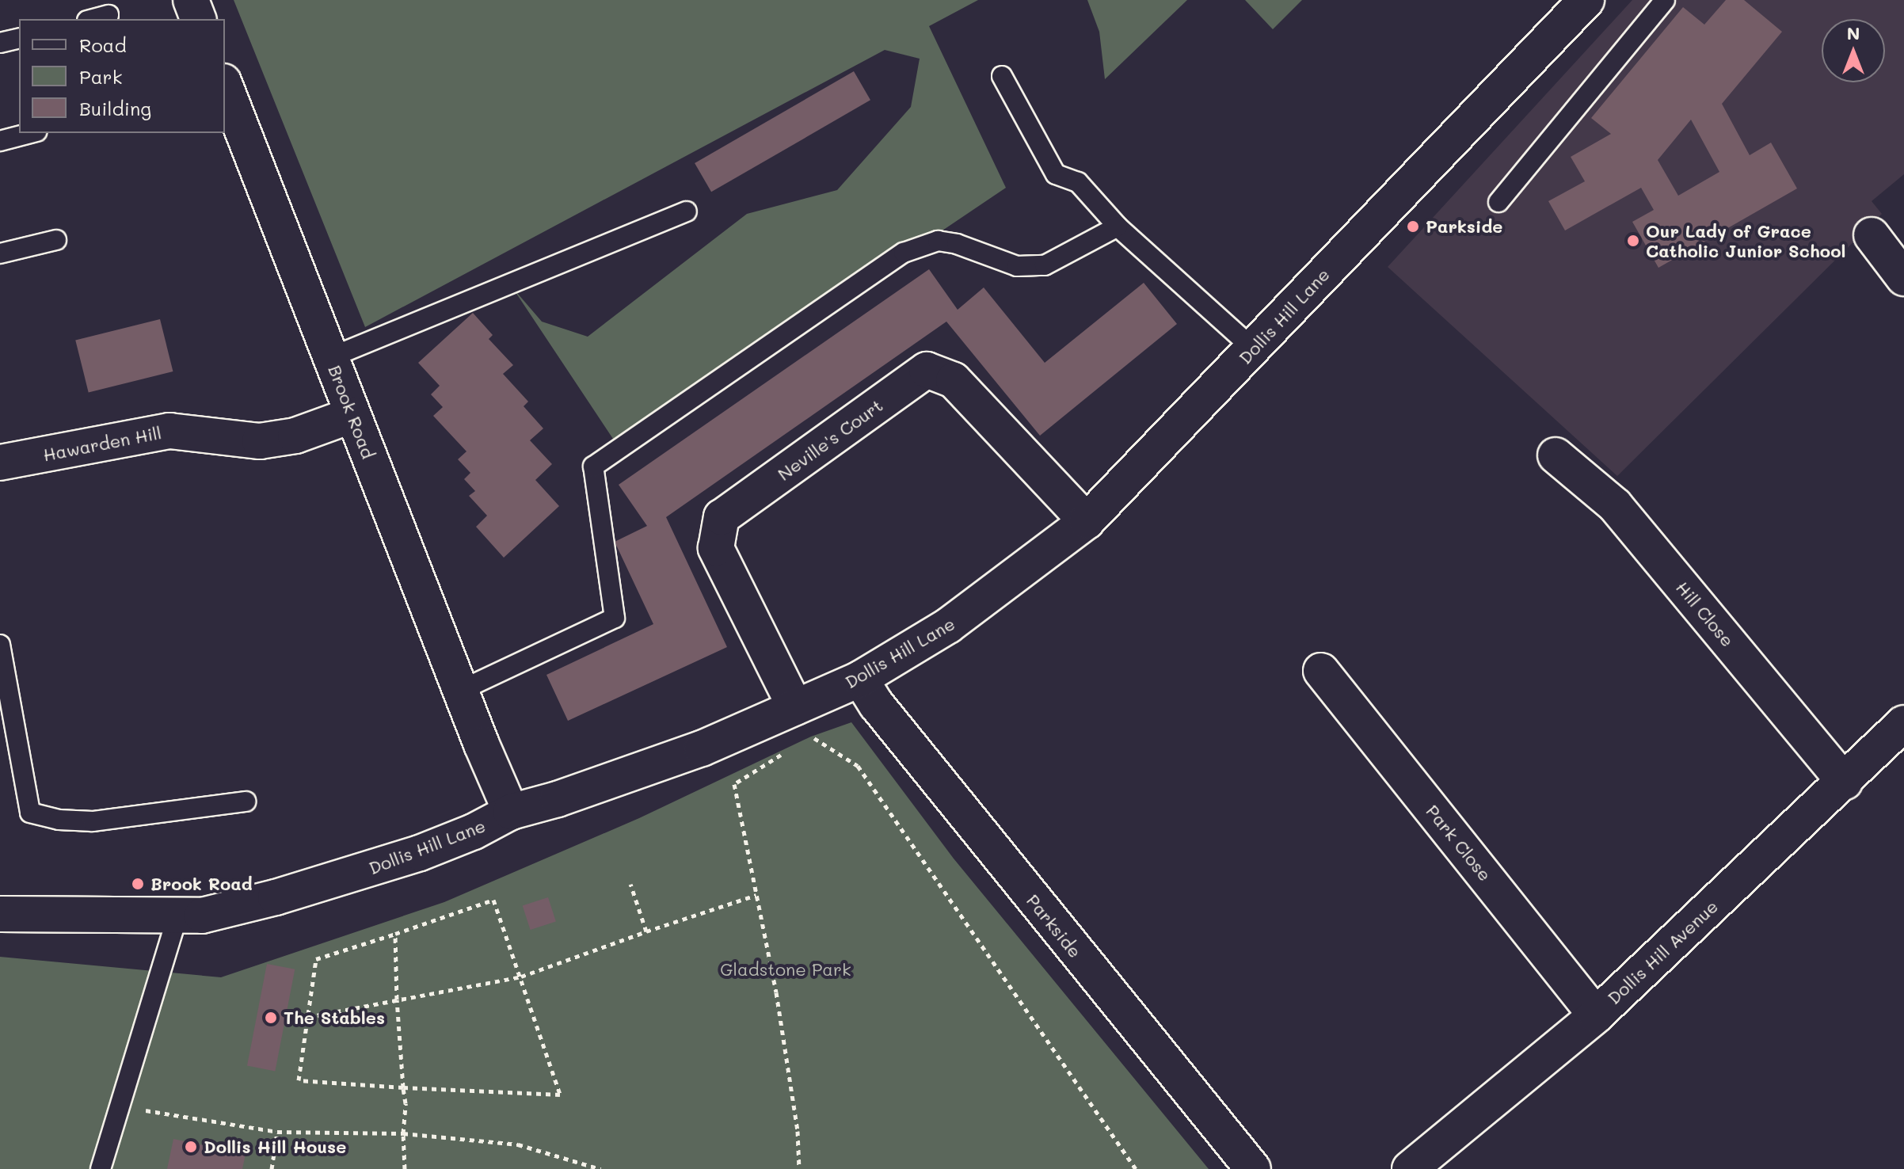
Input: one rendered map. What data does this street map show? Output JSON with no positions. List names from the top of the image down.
{
  "streets": {
    "street": [
      "Dollis Hill Lane",
      "Brook Road",
      "Neville's Court",
      "Hawarden Hill",
      "Hill Close",
      "Park Close",
      "Parkside",
      "Dollis Hill Avenue"
    ]
  },
  "crossings": [
    ["Dollis Hill Lane", "Brook Road"],
    ["Dollis Hill Lane", "Neville's Court"],
    ["Dollis Hill Lane", "Parkside"],
    ["Brook Road", "Hawarden Hill"],
    ["Hill Close", "Dollis Hill Avenue"],
    ["Park Close", "Dollis Hill Avenue"]
  ],
  "parks": ["Gladstone Park"],
  "places": [
    "Parkside",
    "Our Lady of Grace Catholic Junior School",
    "Brook Road",
    "The Stables",
    "Dollis Hill House"
  ],
  "legend": ["Road", "Park", "Building"],
  "north": "top"
}
